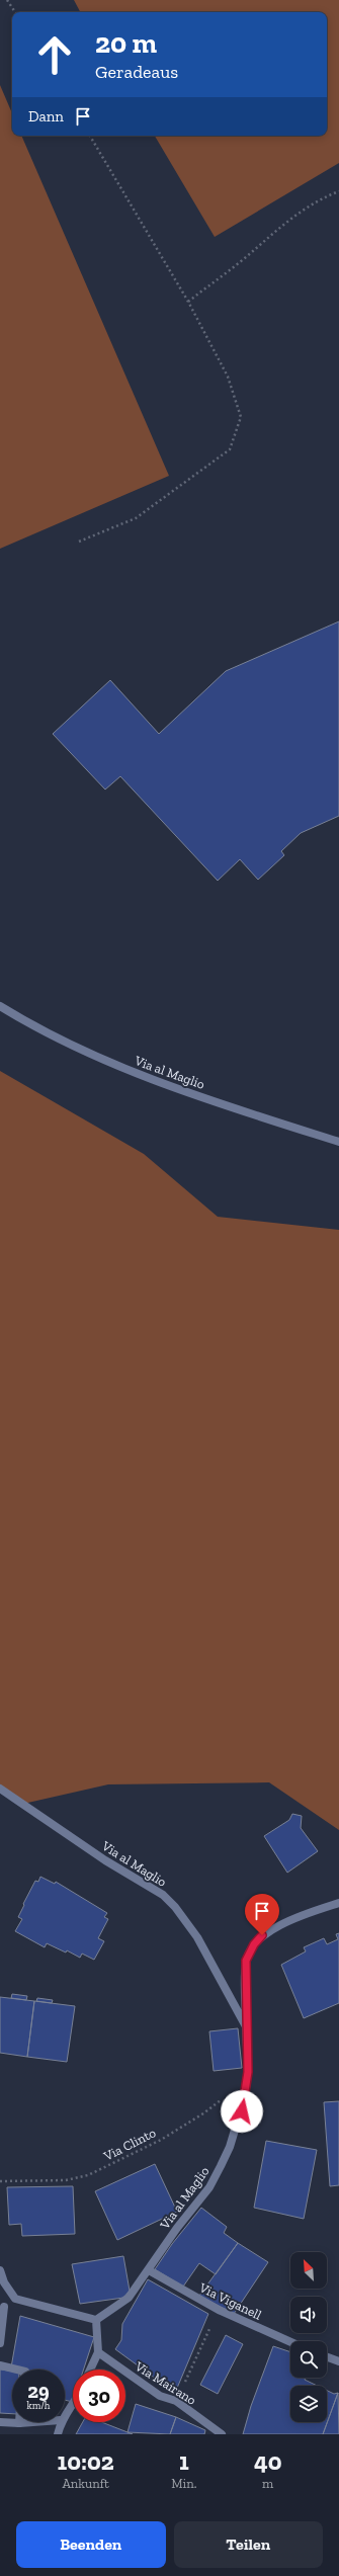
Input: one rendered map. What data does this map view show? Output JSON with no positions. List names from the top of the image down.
{
  "streets": {
    "street": ["Via al Maglio", "Via Viganell", "Via Mairano"],
    "path": ["Via Clinto"]
  },
  "crossings": [
    ["Via al Maglio", "Via Clinto"],
    ["Via al Maglio", "Via Viganell"]
  ],
  "north": "top left",
  "page": {
    "turn": ["20 m", "Geradeaus"],
    "then": "Dann",
    "speed": "29 km/h",
    "limit": "30",
    "eta": [
      "10:02",
      "Ankunft",
      "1",
      "Min.",
      "40",
      "m"
    ],
    "buttons": ["Beenden", "Teilen"]
  }
}
